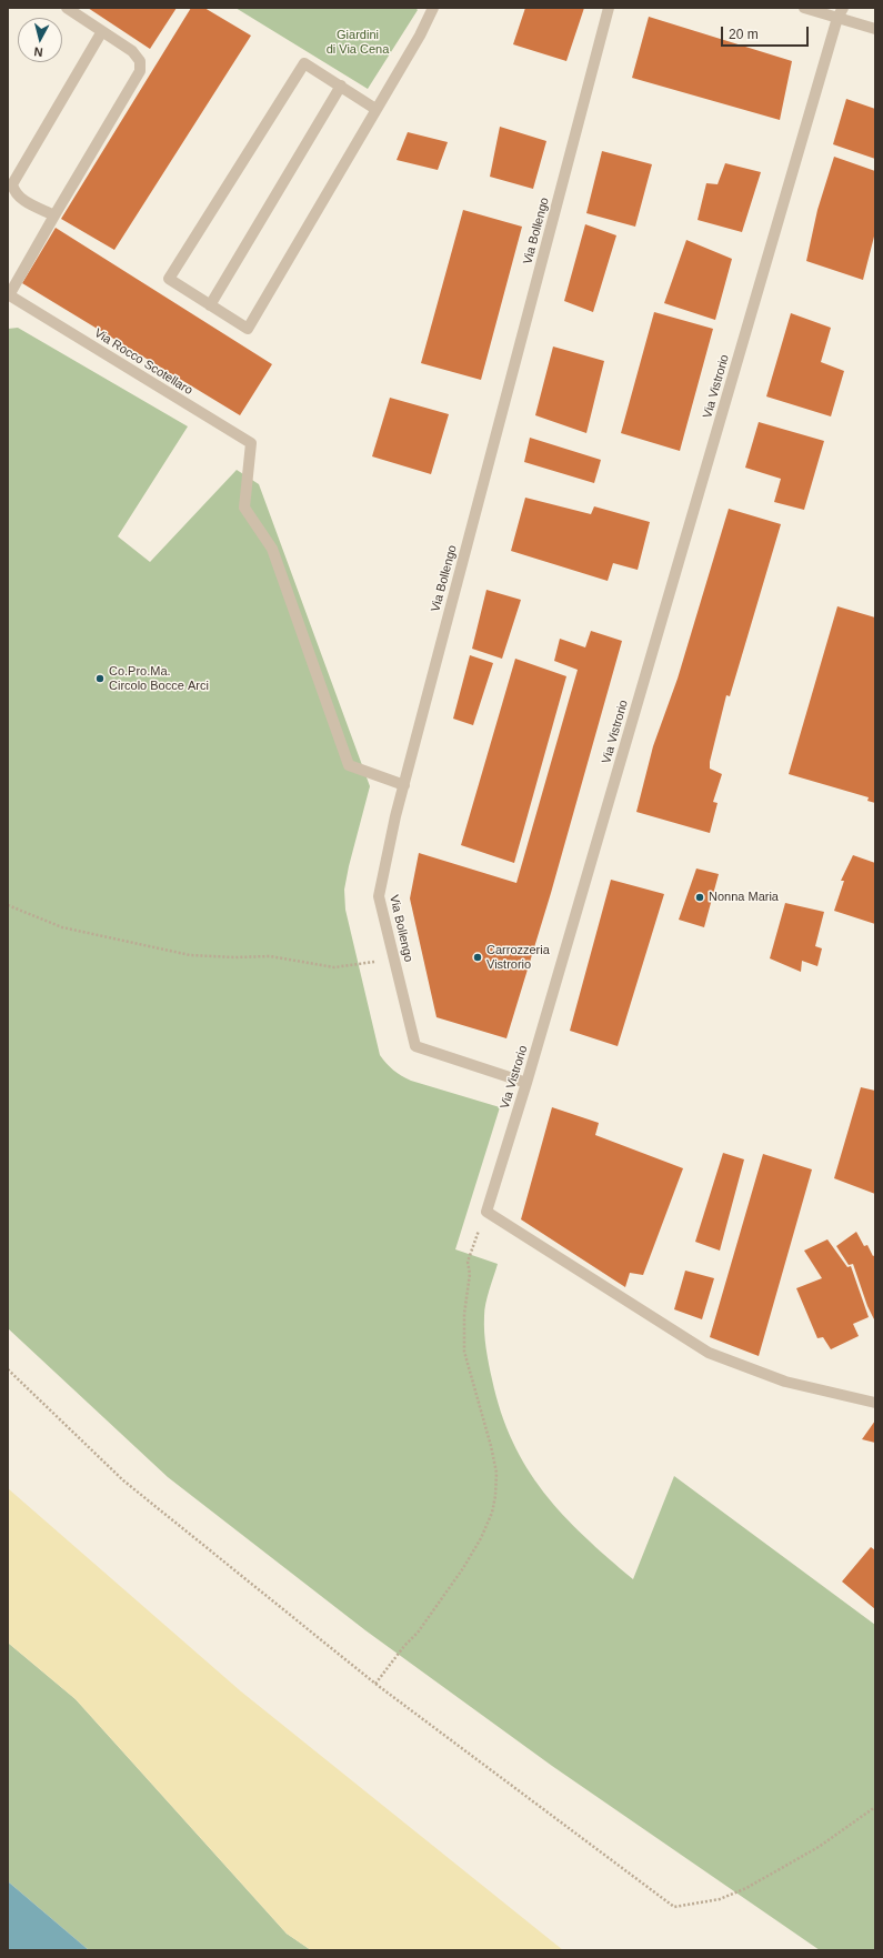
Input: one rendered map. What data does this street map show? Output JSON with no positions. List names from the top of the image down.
{
  "streets": {
    "street": ["Via Bollengo", "Via Rocco Scotellaro", "Via Vistrorio"]
  },
  "crossings": [
    ["Via Bollengo", "Via Rocco Scotellaro"],
    ["Via Bollengo", "Via Vistrorio"]
  ],
  "parks": ["Giardini di Via Cena"],
  "places": ["Co.Pro.Ma. Circolo Bocce Arci", "Nonna Maria", "Carrozzeria Vistrorio"],
  "scale_bar": "20 m",
  "north": "bottom"
}
